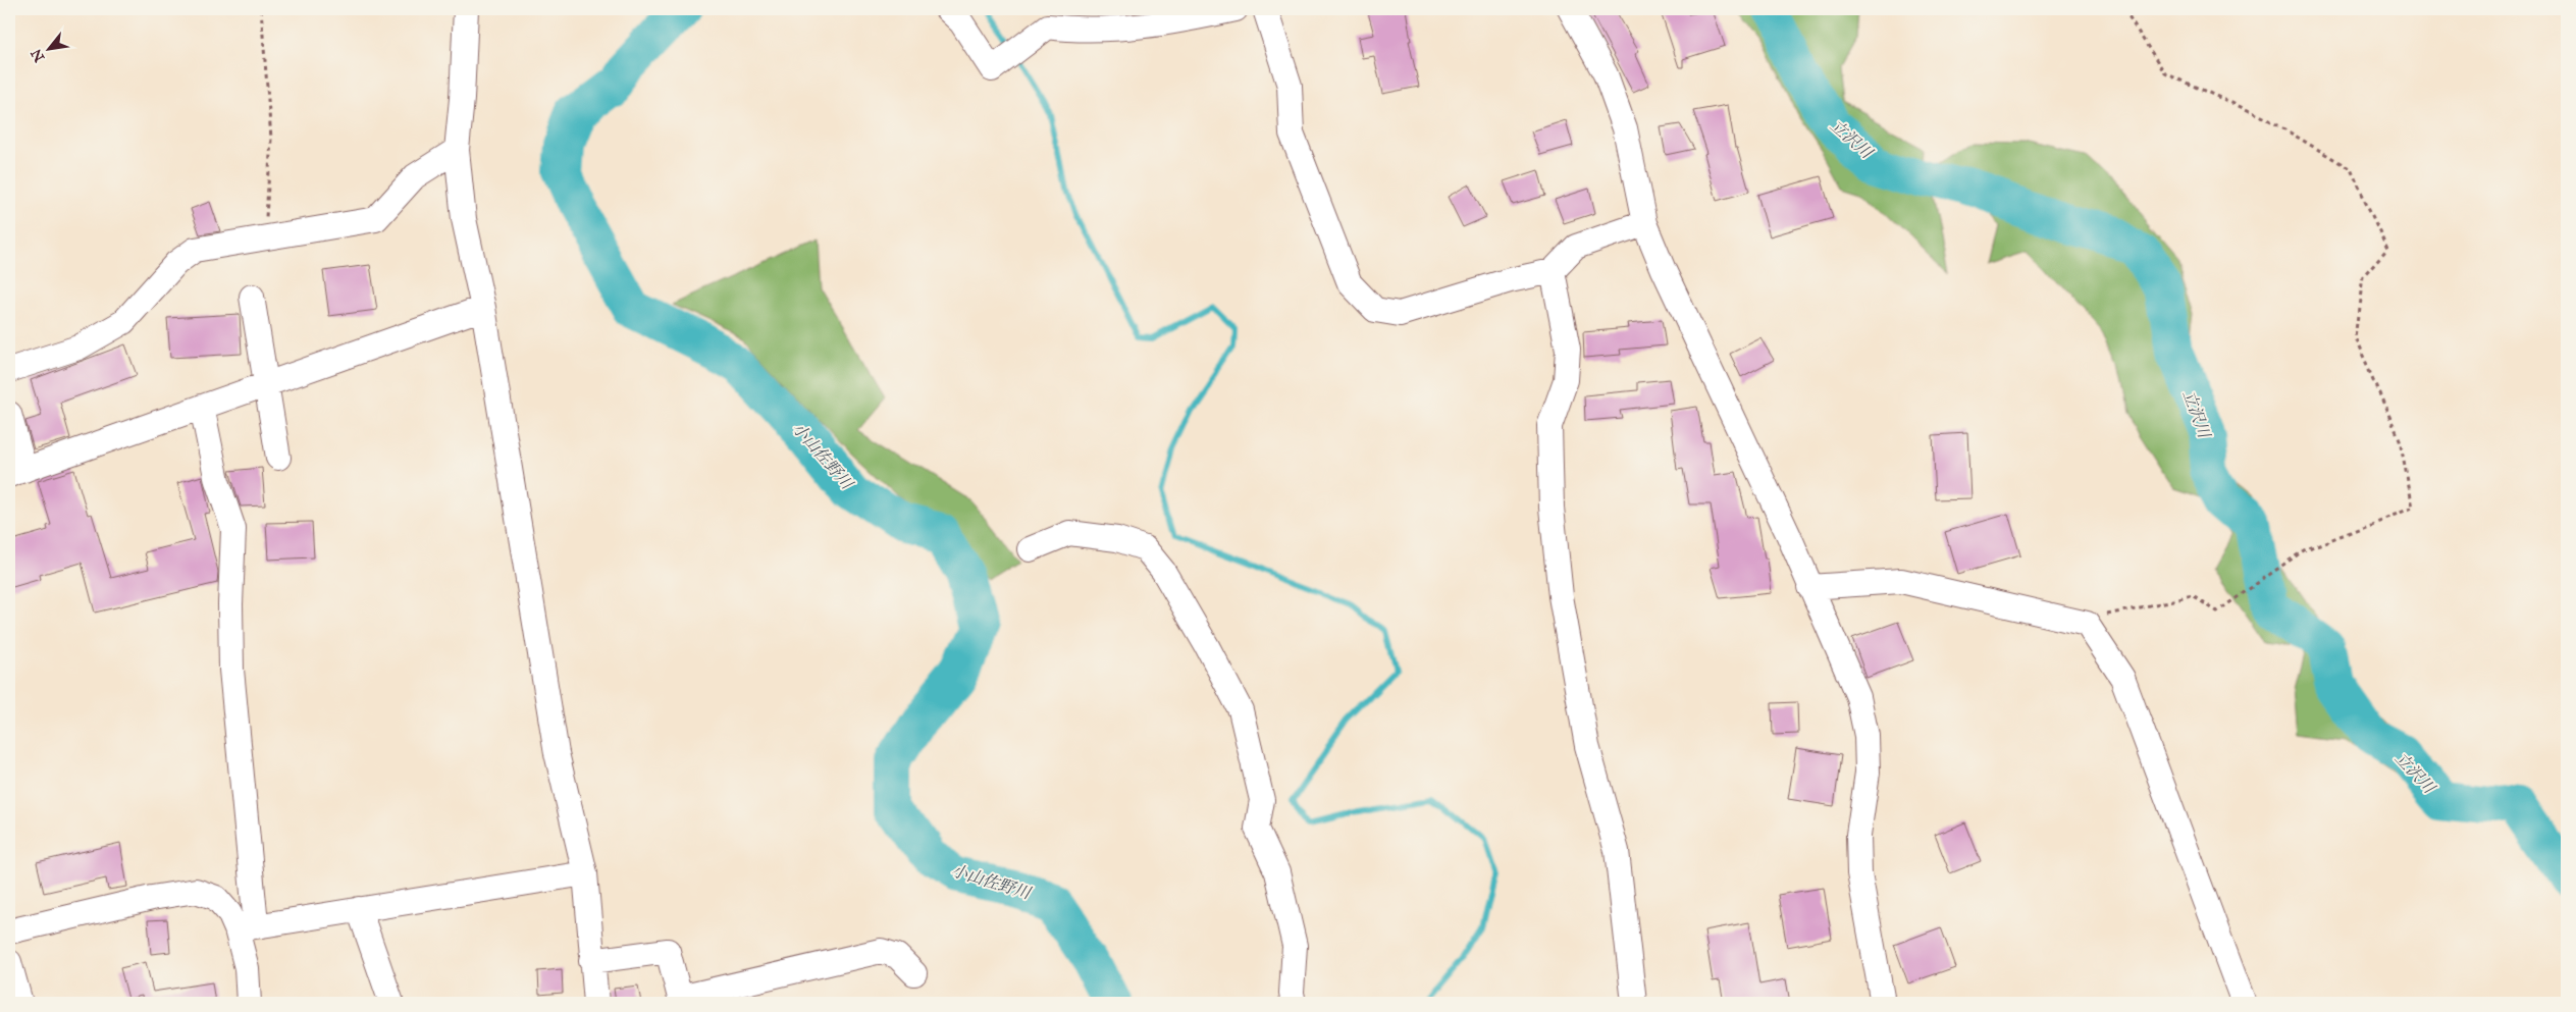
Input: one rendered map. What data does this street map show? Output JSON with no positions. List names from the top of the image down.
{
  "water": ["立沢川", "小山佐野川"],
  "north": "bottom left"
}
